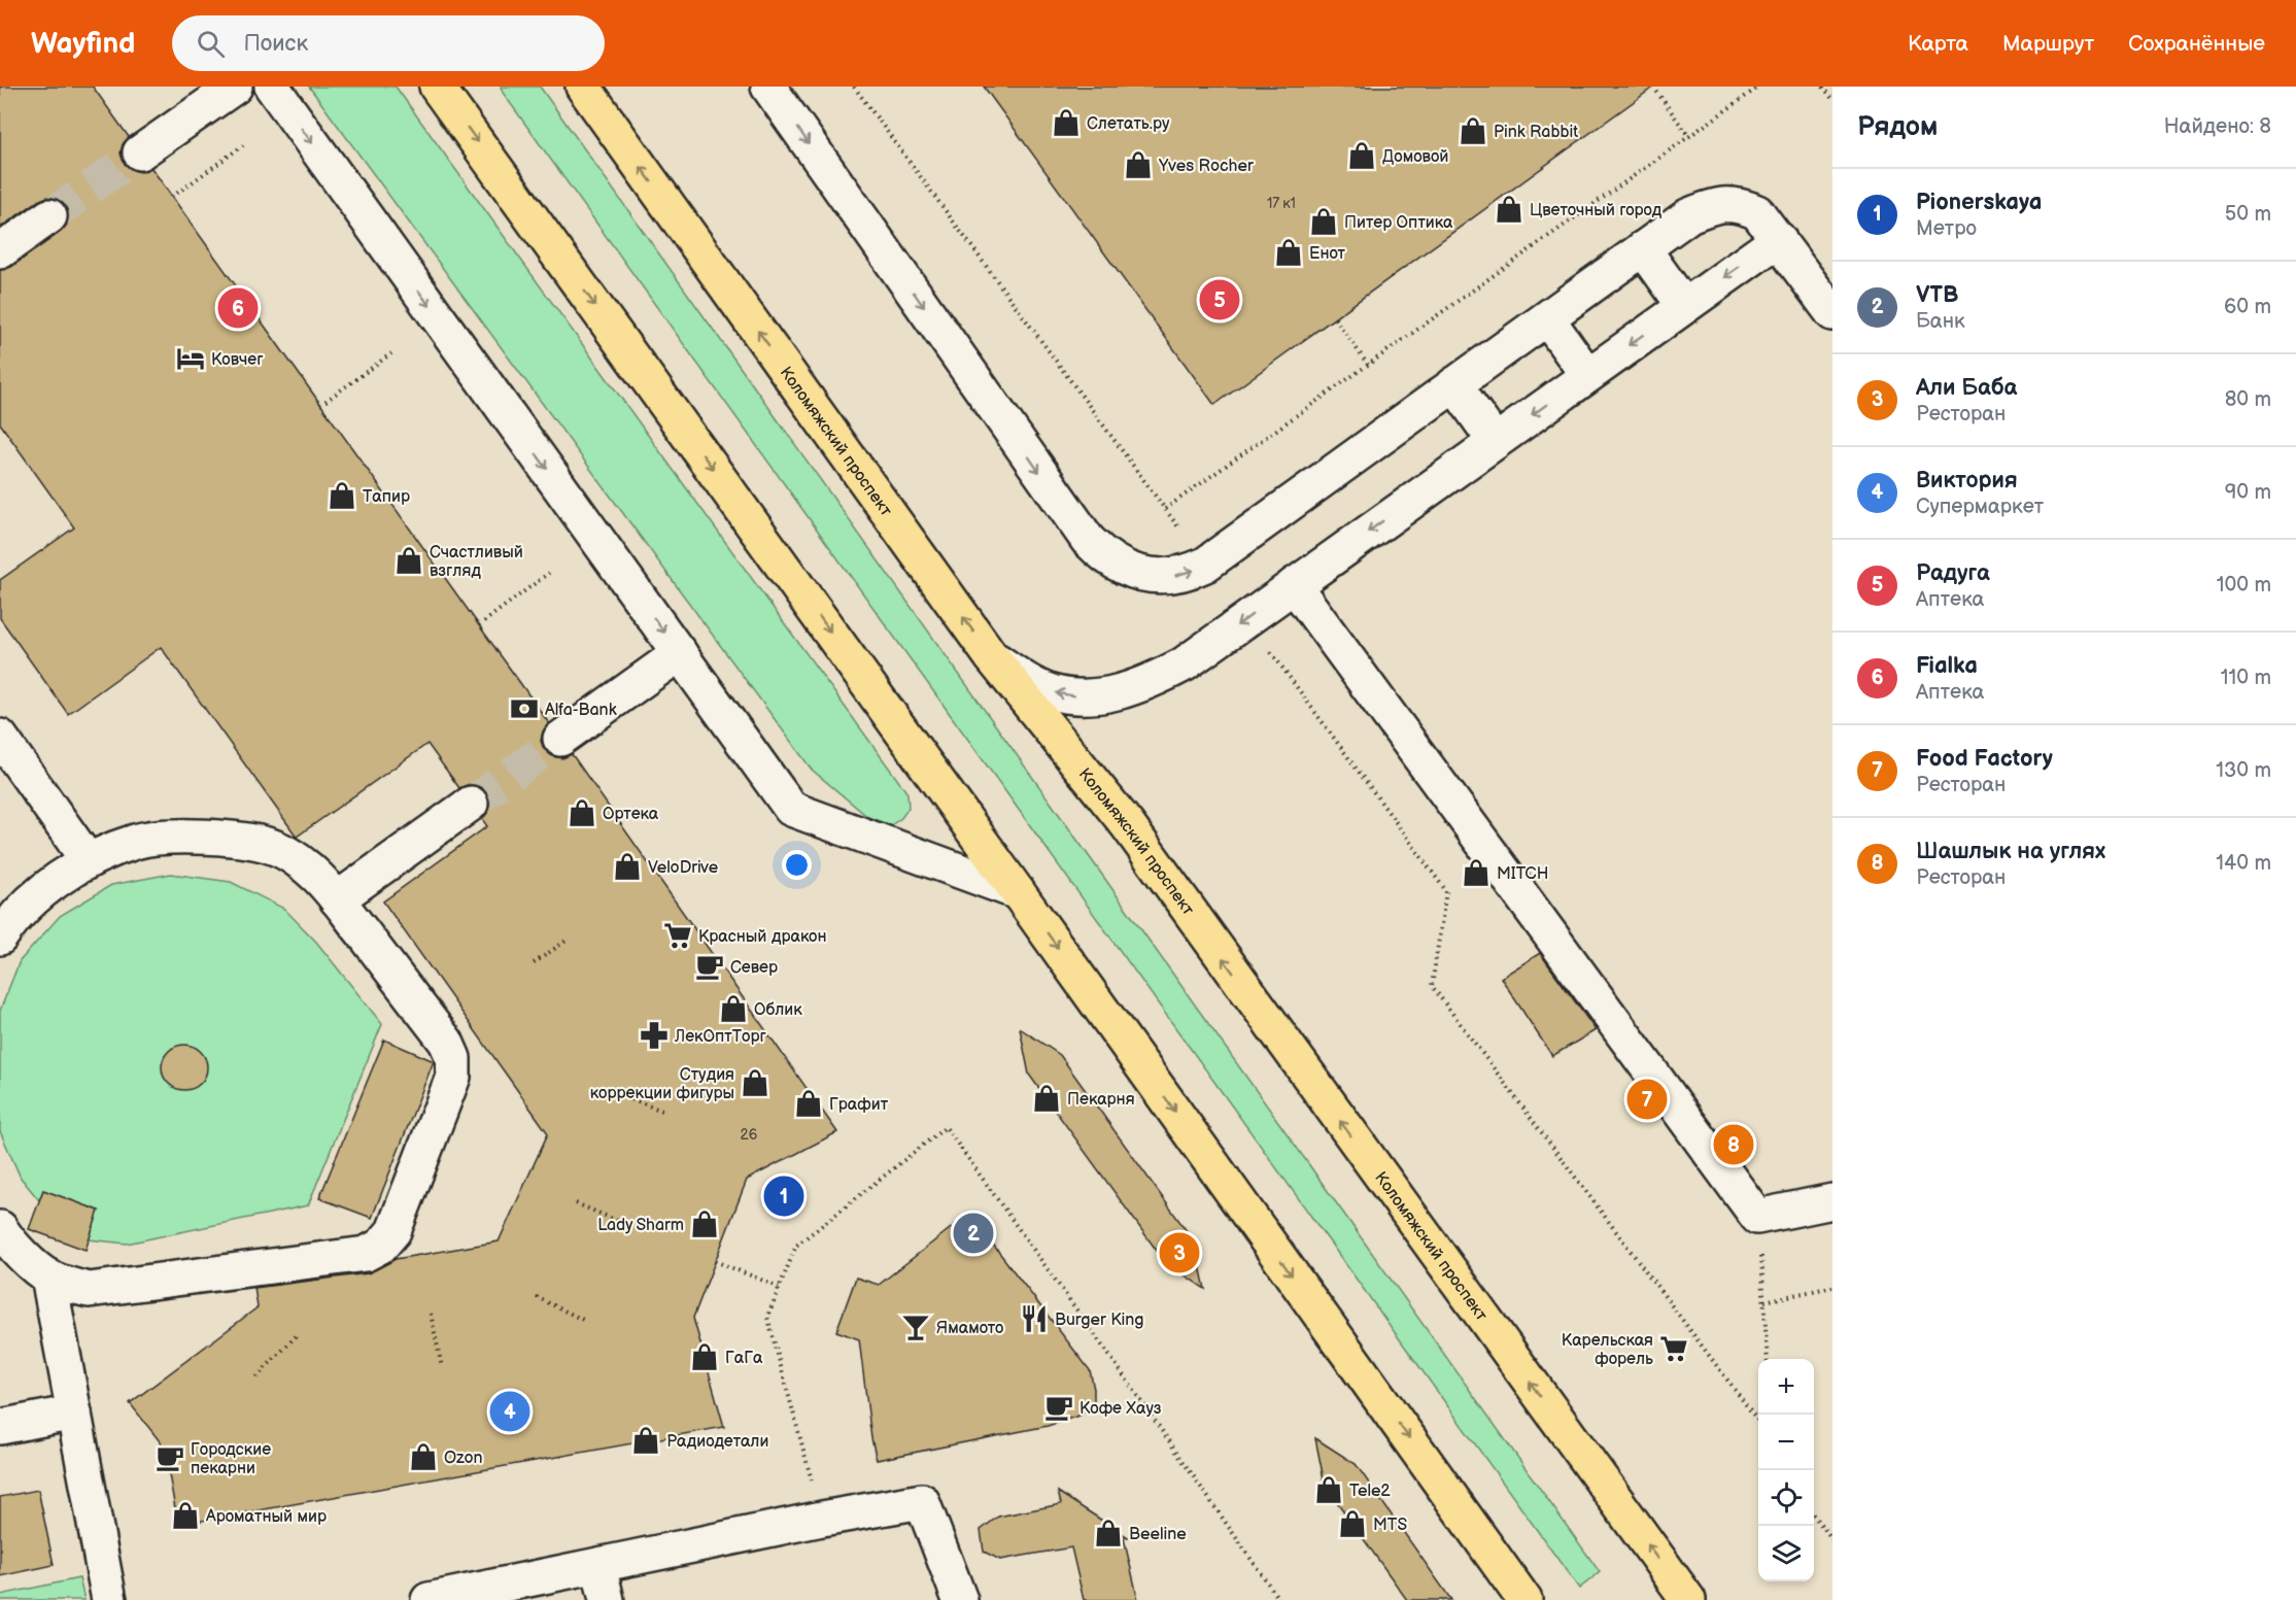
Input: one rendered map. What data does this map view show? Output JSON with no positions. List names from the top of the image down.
{
  "streets": {
    "main road": ["Коломяжский проспект"]
  },
  "places": {
    "shop": [
      "Слетать.ру",
      "Pink Rabbit",
      "Домовой",
      "Yves Rocher",
      "Цветочный город",
      "Питер Оптика",
      "Енот",
      "Тапир",
      "Счастливый взгляд",
      "Ортека",
      "VeloDrive",
      "MITCH",
      "Облик",
      "Студия коррекции фигуры",
      "Пекарня",
      "Графит",
      "Lady Sharm",
      "ГаГа",
      "Радиодетали",
      "Ozon",
      "Tele2",
      "Ароматный мир",
      "MTS",
      "Beeline"
    ],
    "hotel": ["Ковчег"],
    "bank": ["Alfa-Bank"],
    "supermarket": ["Красный дракон", "Карельская форель"],
    "cafe": ["Север", "Кофе Хауз", "Городские пекарни"],
    "pharmacy": ["ЛекОптТорг"],
    "restaurant": ["Burger King"],
    "bar": ["Ямамото"]
  },
  "house_numbers": ["17 к1", "26"],
  "page": {
    "header": "Wayfind",
    "search": "Поиск",
    "nav": ["Карта", "Маршрут", "Сохранённые"],
    "heading": ["Рядом", "Найдено: 8"],
    "list": [
      {
        "mark": "1",
        "name": "Pionerskaya",
        "note": "Метро",
        "value": "50 m"
      },
      {
        "mark": "2",
        "name": "VTB",
        "note": "Банк",
        "value": "60 m"
      },
      {
        "mark": "3",
        "name": "Али Баба",
        "note": "Ресторан",
        "value": "80 m"
      },
      {
        "mark": "4",
        "name": "Виктория",
        "note": "Супермаркет",
        "value": "90 m"
      },
      {
        "mark": "5",
        "name": "Радуга",
        "note": "Аптека",
        "value": "100 m"
      },
      {
        "mark": "6",
        "name": "Fialka",
        "note": "Аптека",
        "value": "110 m"
      },
      {
        "mark": "7",
        "name": "Food Factory",
        "note": "Ресторан",
        "value": "130 m"
      },
      {
        "mark": "8",
        "name": "Шашлык на углях",
        "note": "Ресторан",
        "value": "140 m"
      }
    ],
    "pins": [
      "5",
      "6",
      "7",
      "8",
      "1",
      "2",
      "3",
      "4"
    ],
    "map_buttons": ["+", "−"]
  }
}
